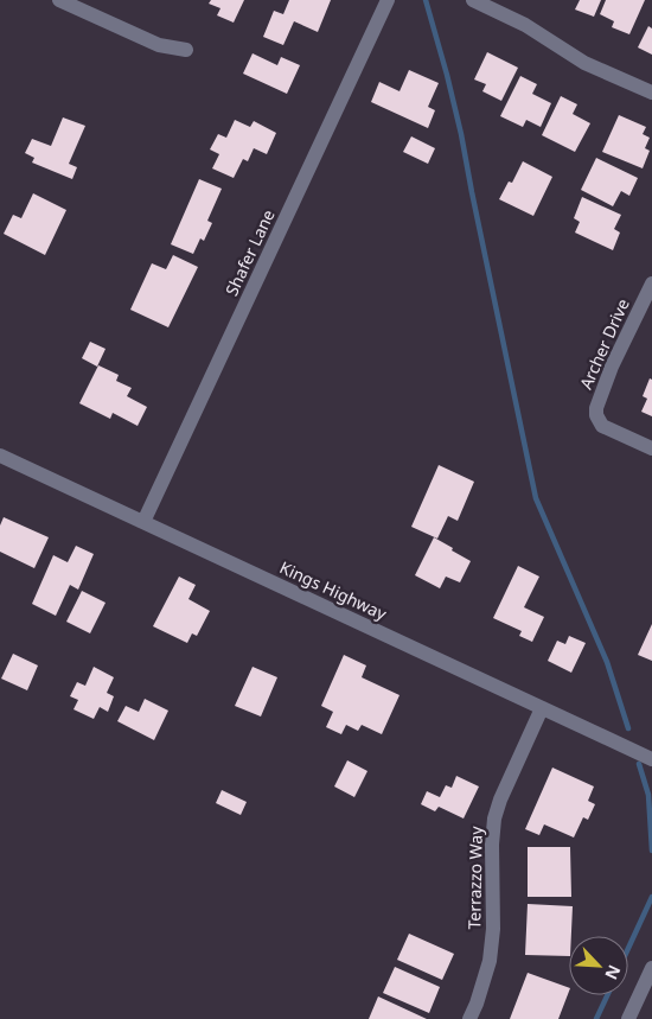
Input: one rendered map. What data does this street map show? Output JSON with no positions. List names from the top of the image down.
{
  "streets": {
    "street": [
      "Shafer Lane",
      "Archer Drive",
      "Kings Highway",
      "Terrazzo Way"
    ]
  },
  "crossings": [
    ["Shafer Lane", "Kings Highway"],
    ["Kings Highway", "Terrazzo Way"]
  ],
  "north": "bottom right"
}
